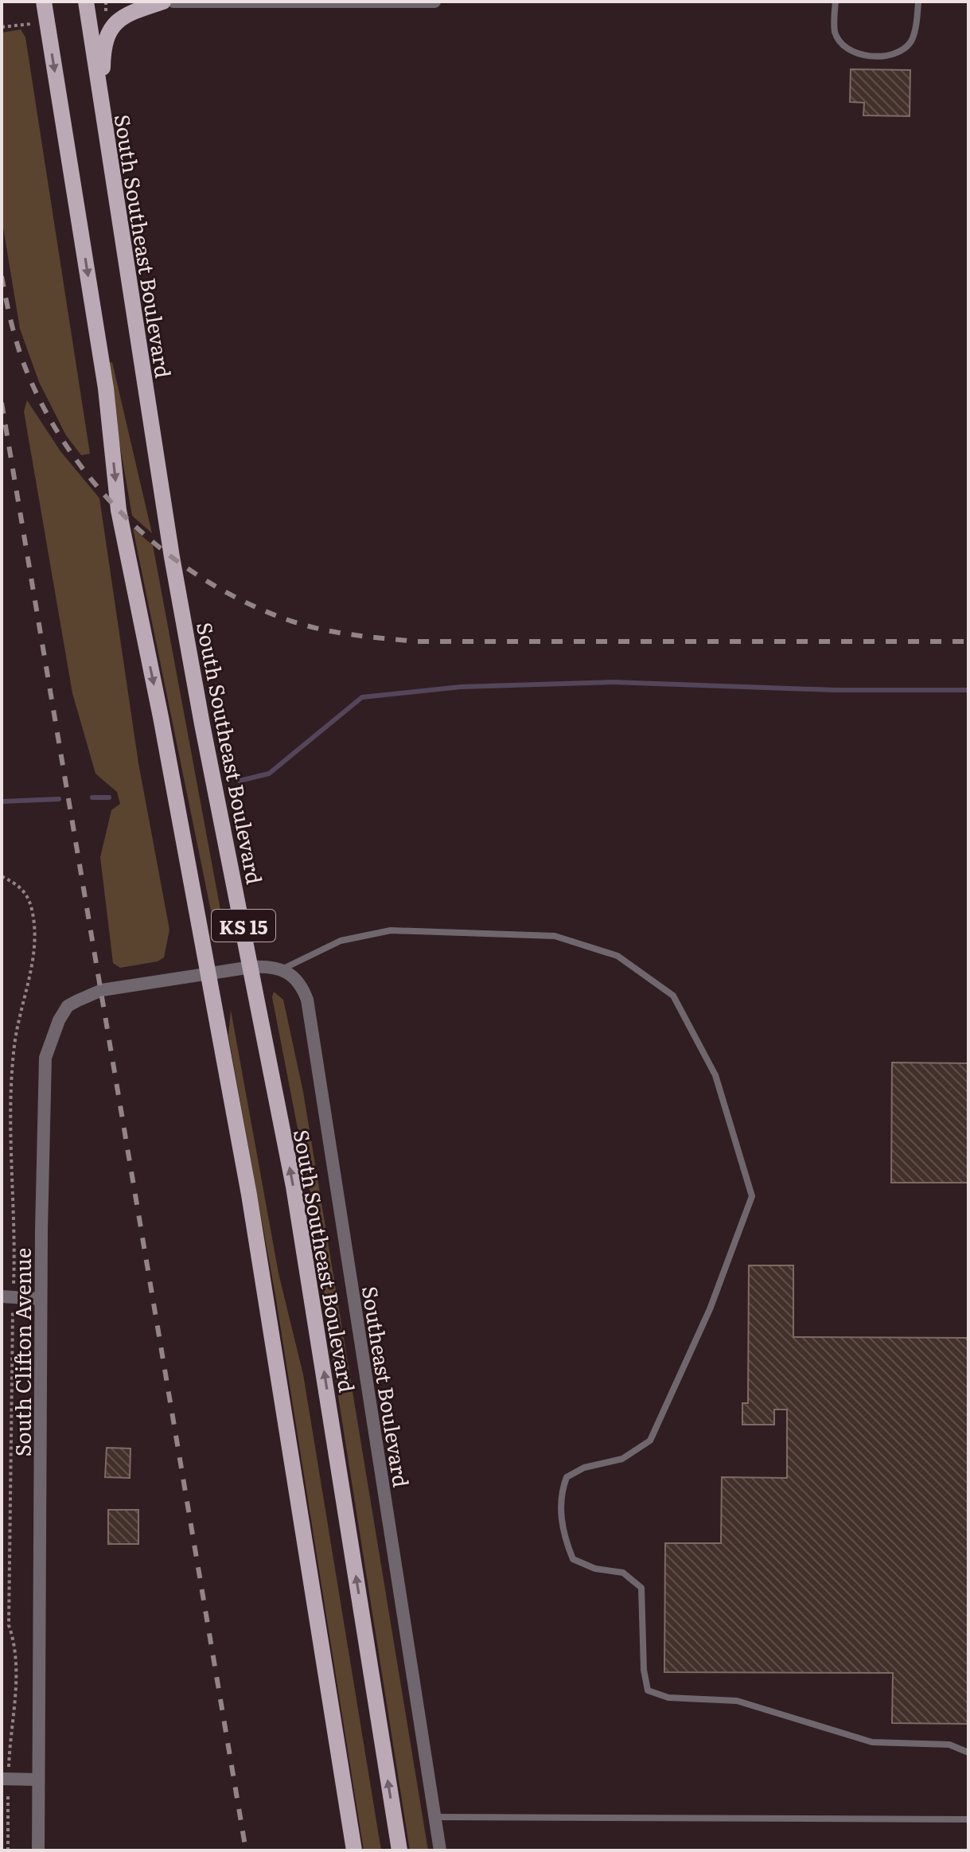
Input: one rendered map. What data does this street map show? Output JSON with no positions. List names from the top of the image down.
{
  "streets": {
    "main road": ["South Southeast Boulevard", "KS 15"],
    "street": ["South Clifton Avenue", "Southeast Boulevard"]
  },
  "crossings": [
    ["South Southeast Boulevard", "South Clifton Avenue"],
    ["KS 15", "South Clifton Avenue"]
  ]
}
